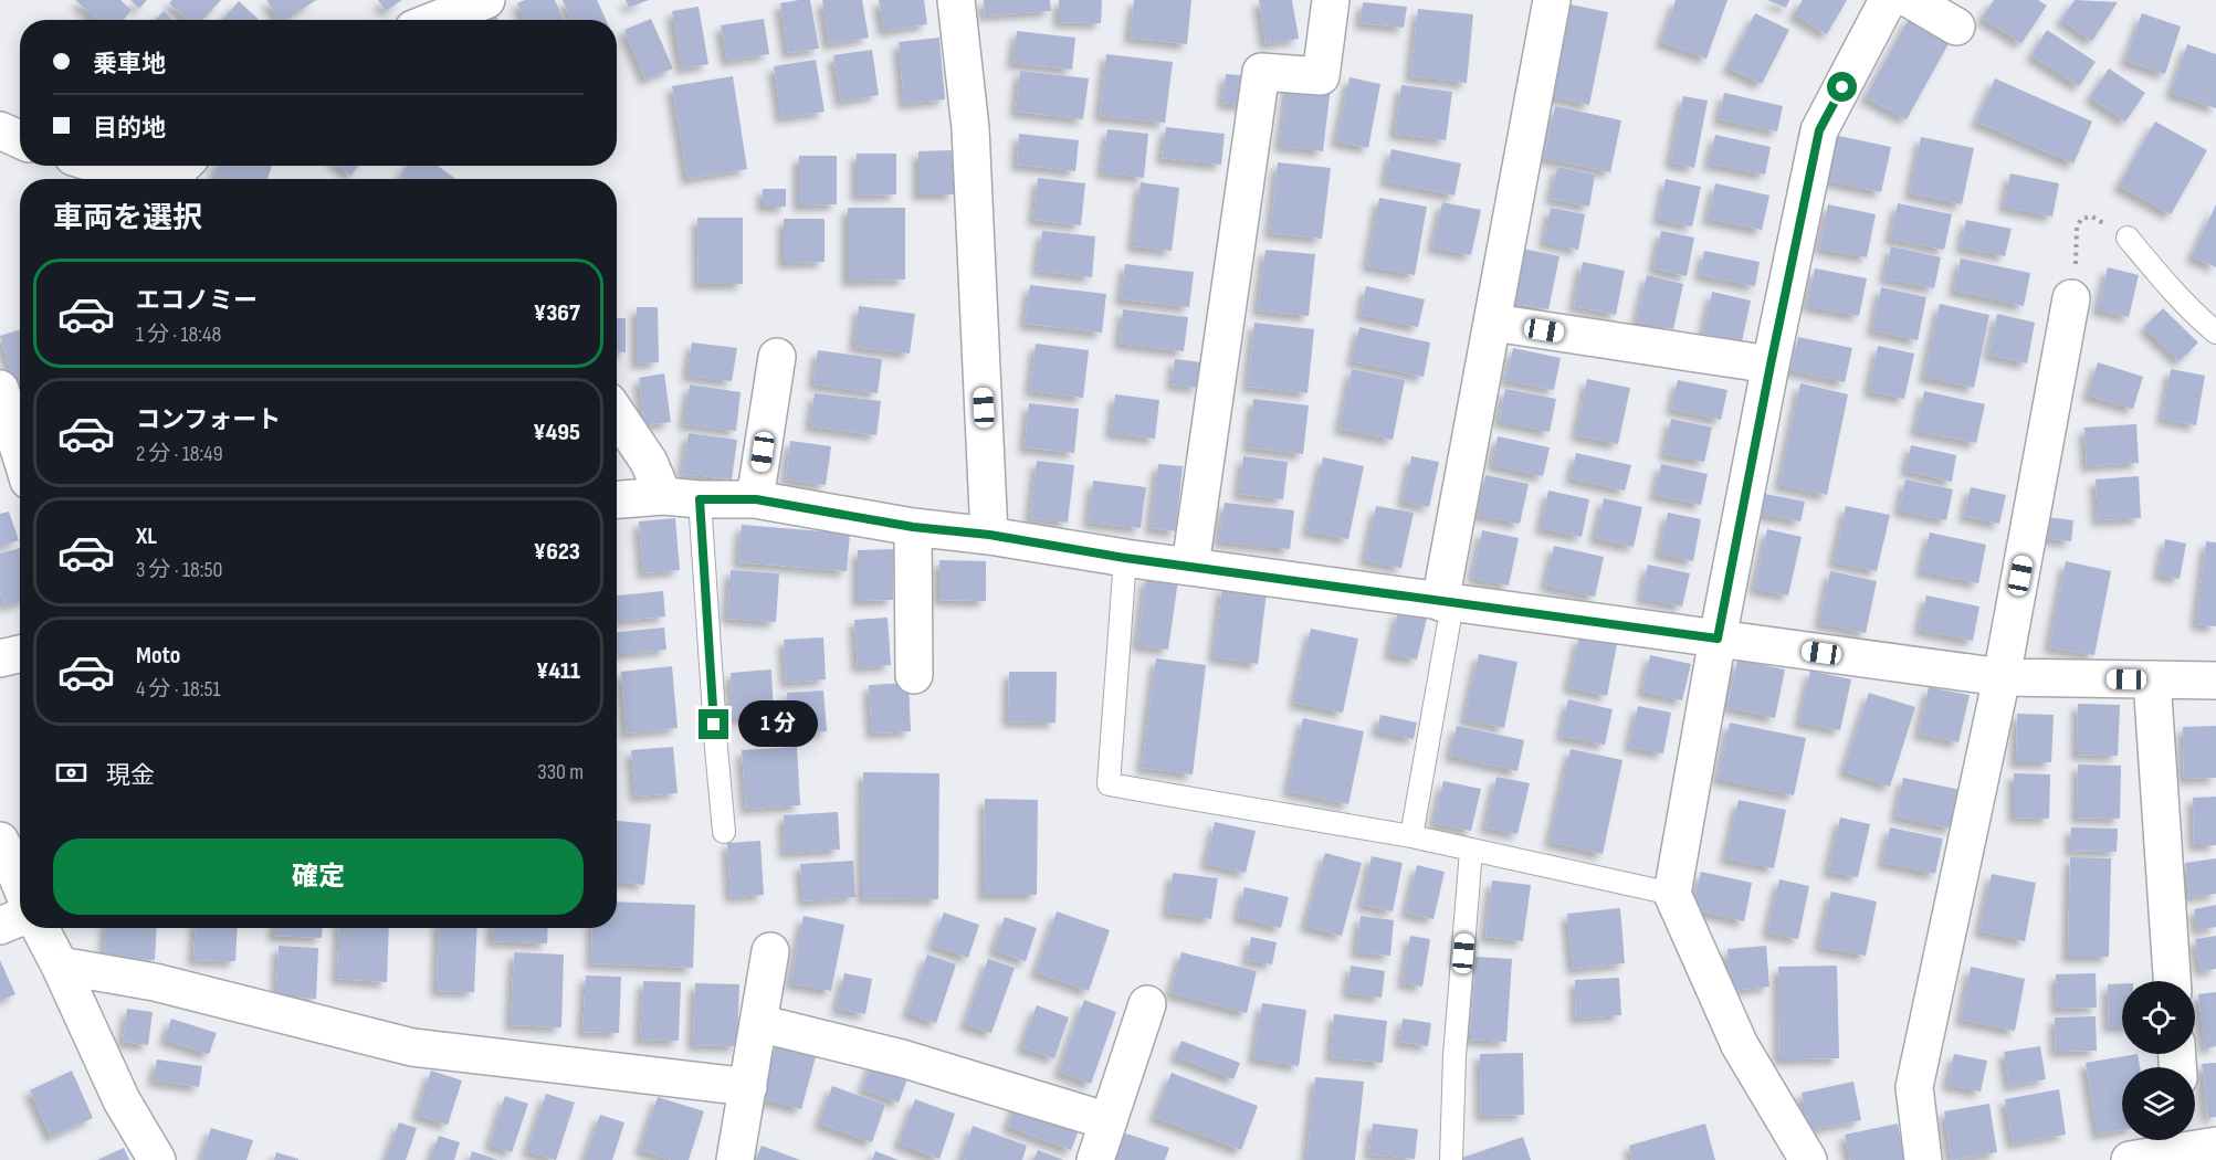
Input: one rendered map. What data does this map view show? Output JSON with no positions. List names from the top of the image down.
{
  "page": {
    "banner": ["乗車地", "目的地"],
    "heading": "車両を選択",
    "list": [
      {
        "name": "エコノミー",
        "note": "1 分 · 18:48",
        "value": "¥367"
      },
      {
        "name": "コンフォート",
        "note": "2 分 · 18:49",
        "value": "¥495"
      },
      {
        "name": "XL",
        "note": "3 分 · 18:50",
        "value": "¥623"
      },
      {
        "name": "Moto",
        "note": "4 分 · 18:51",
        "value": "¥411"
      }
    ],
    "bubble": "1 分",
    "pay": ["現金", "330 m"],
    "buttons": "確定"
  }
}
